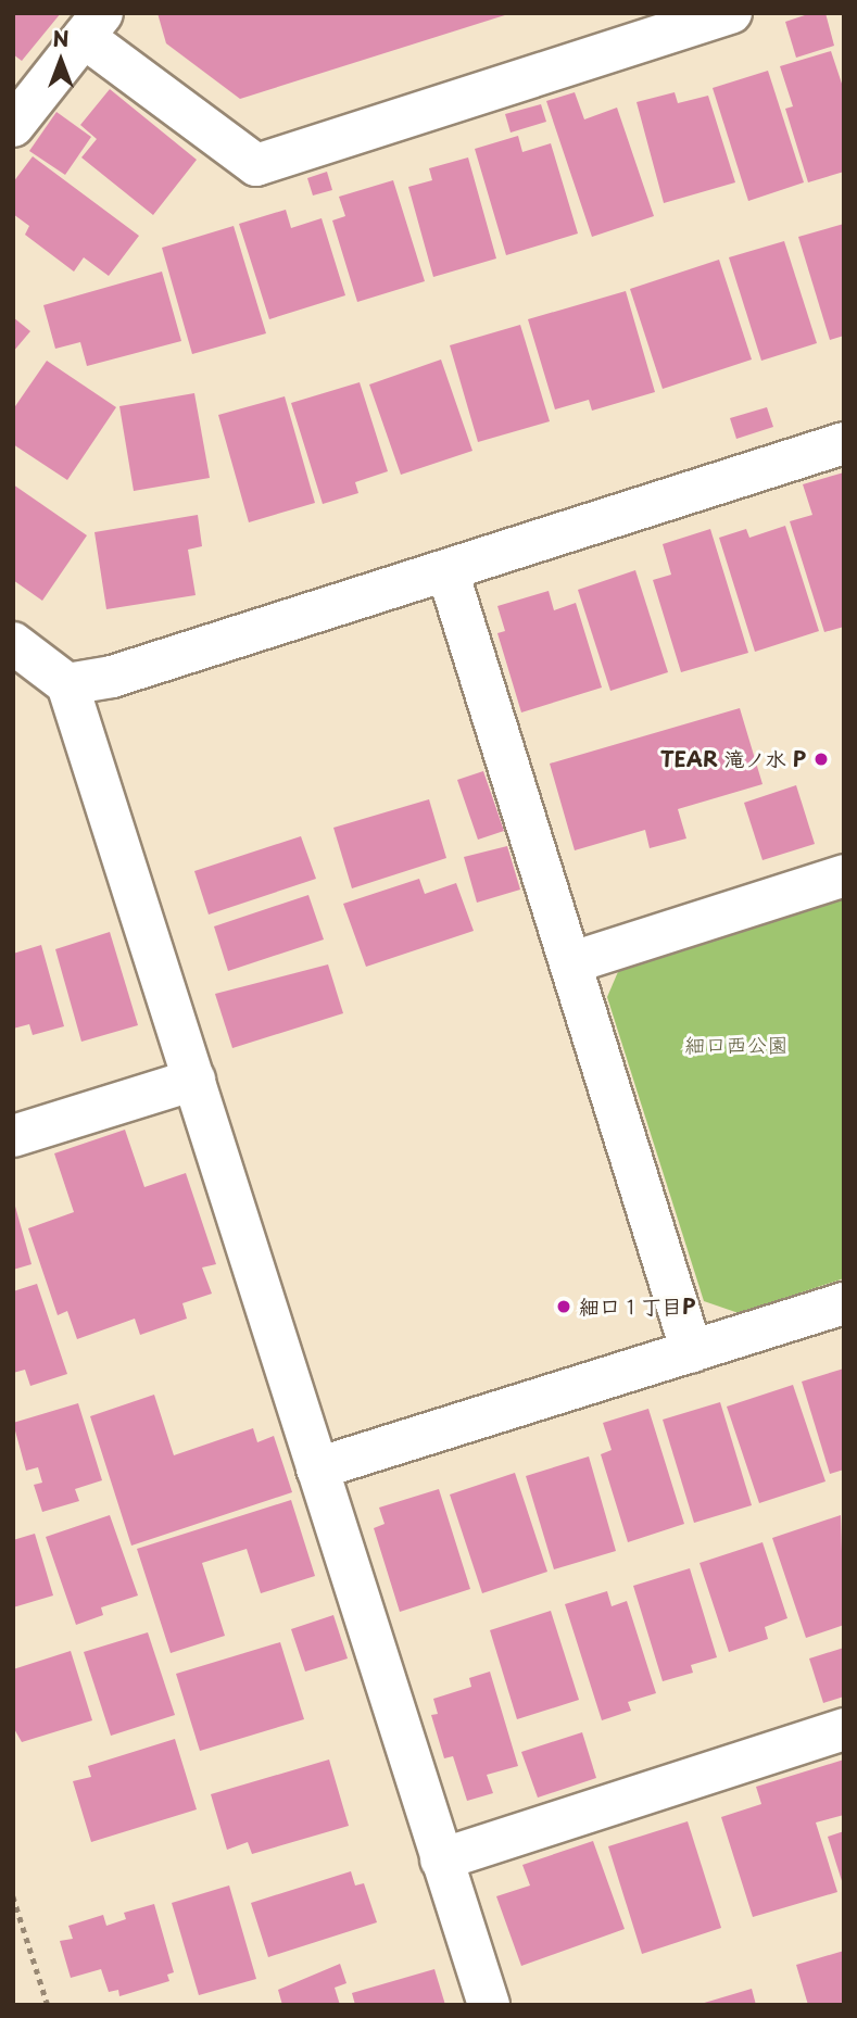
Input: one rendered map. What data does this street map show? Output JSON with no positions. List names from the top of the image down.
{
  "parks": ["細口西公園"],
  "places": ["TEAR 滝ノ水 P", "細口１丁目P"],
  "north": "top"
}
